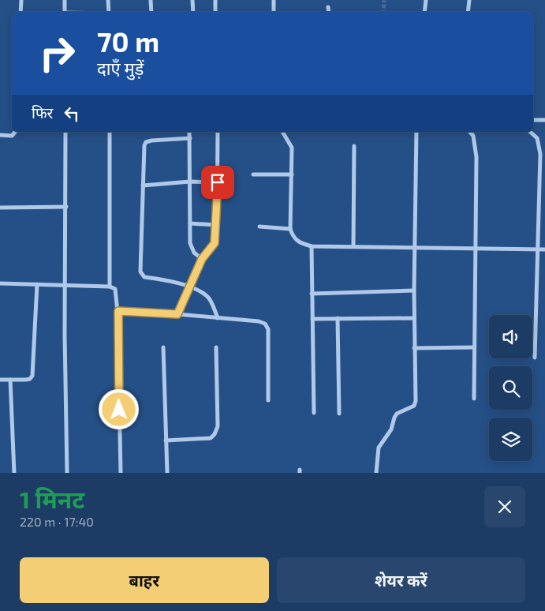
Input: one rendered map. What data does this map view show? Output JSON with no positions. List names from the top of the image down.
{
  "page": {
    "turn": ["70 m", "दाएँ मुड़ें"],
    "then": "फिर",
    "heading": ["1 मिनट", "220 m · 17:40"],
    "buttons": ["बाहर", "शेयर करें"]
  }
}
